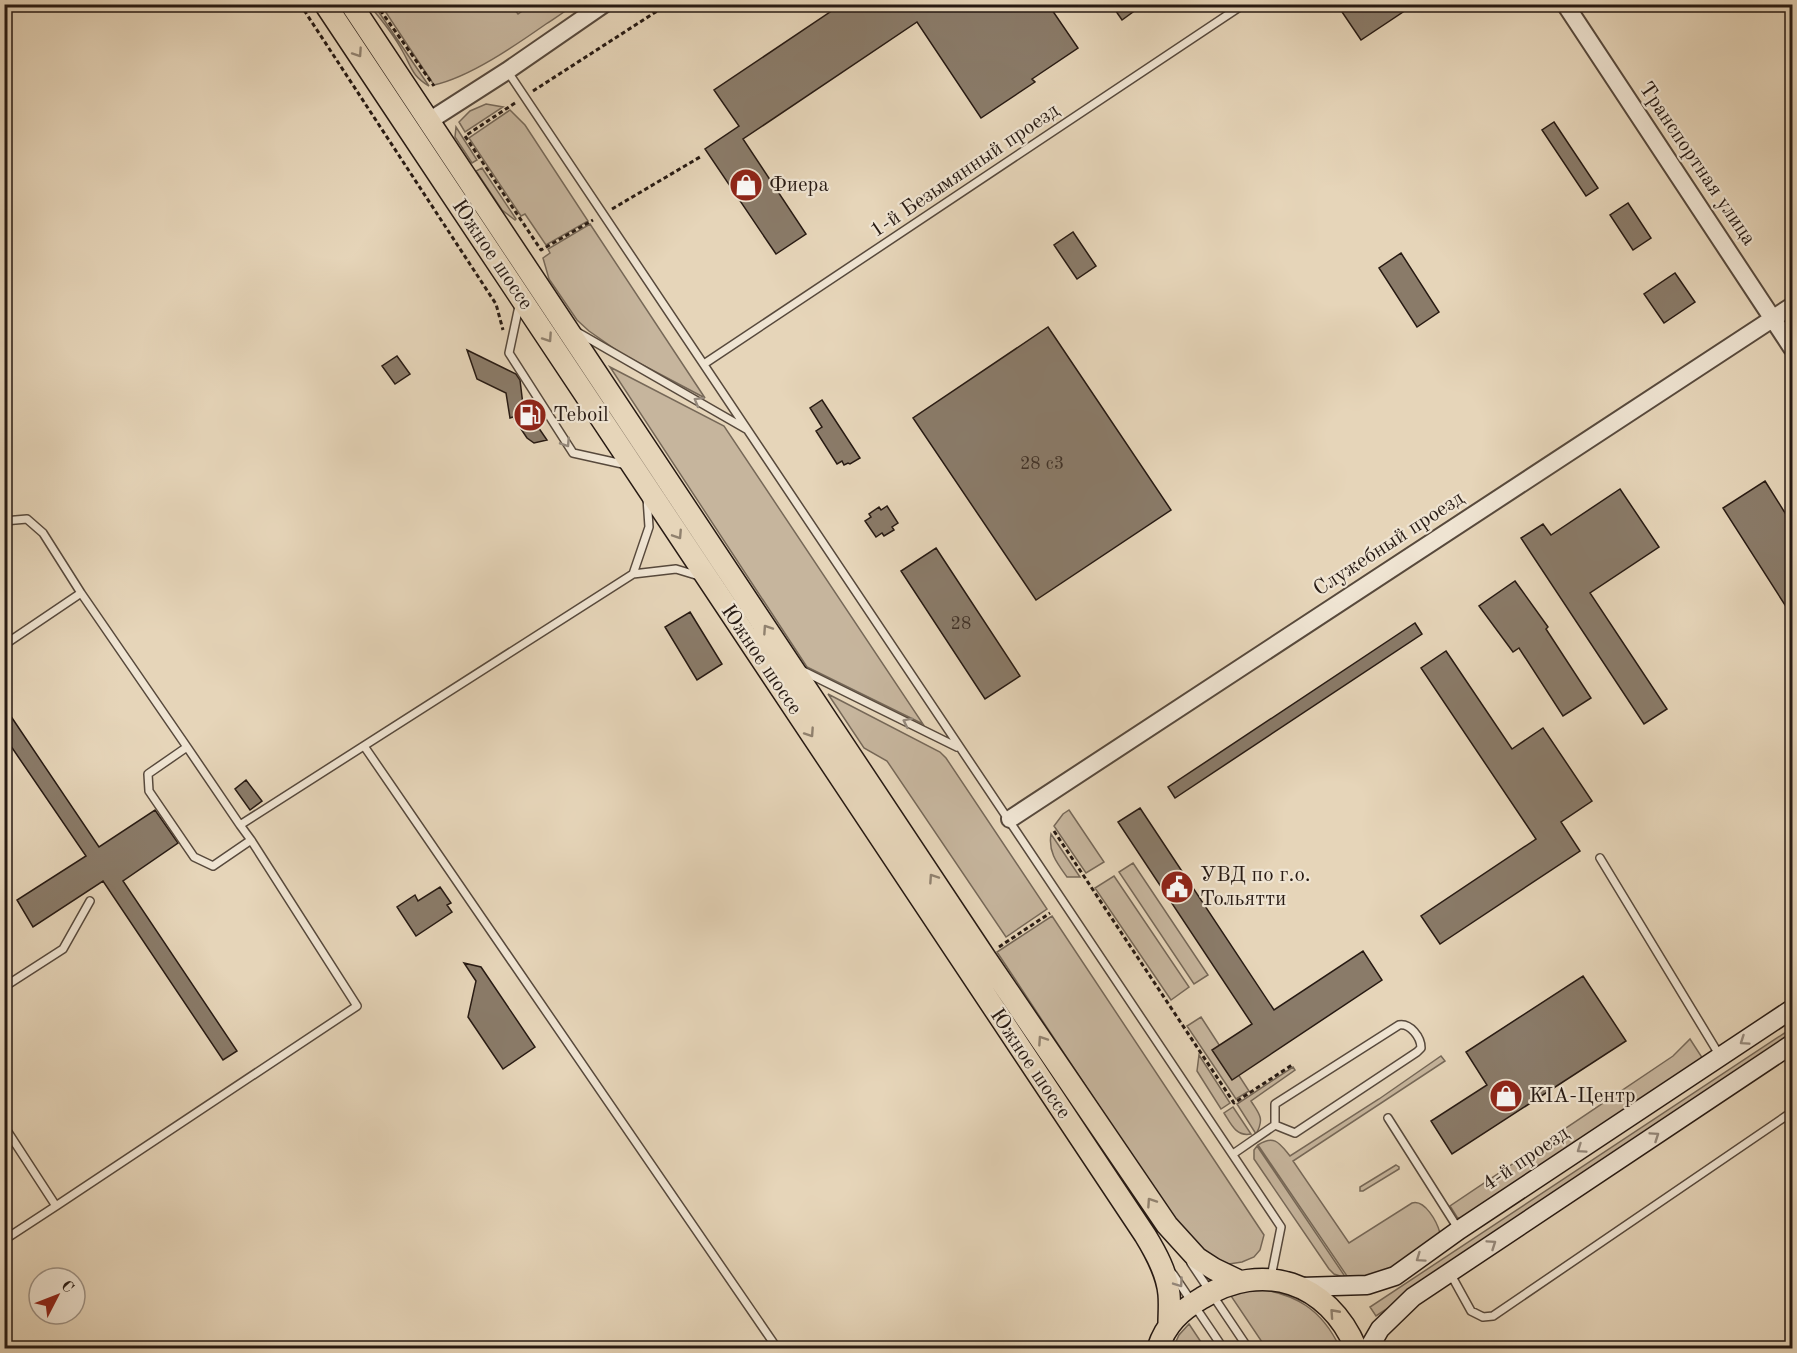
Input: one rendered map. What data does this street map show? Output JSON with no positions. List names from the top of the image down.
{
  "streets": {
    "main road": ["Южное шоссе", "4-й проезд"],
    "street": ["Транспортная улица", "Служебный проезд"],
    "lane": ["1-й Безымянный проезд"]
  },
  "crossings": [
    ["Транспортная улица", "Служебный проезд"]
  ],
  "places": {
    "shop": ["Фиера", "KIA-Центр"],
    "fuel station": ["Teboil"],
    "public building": ["УВД по г.о. Тольятти"]
  },
  "house_numbers": ["28 с3", "28"],
  "north": "top right"
}
